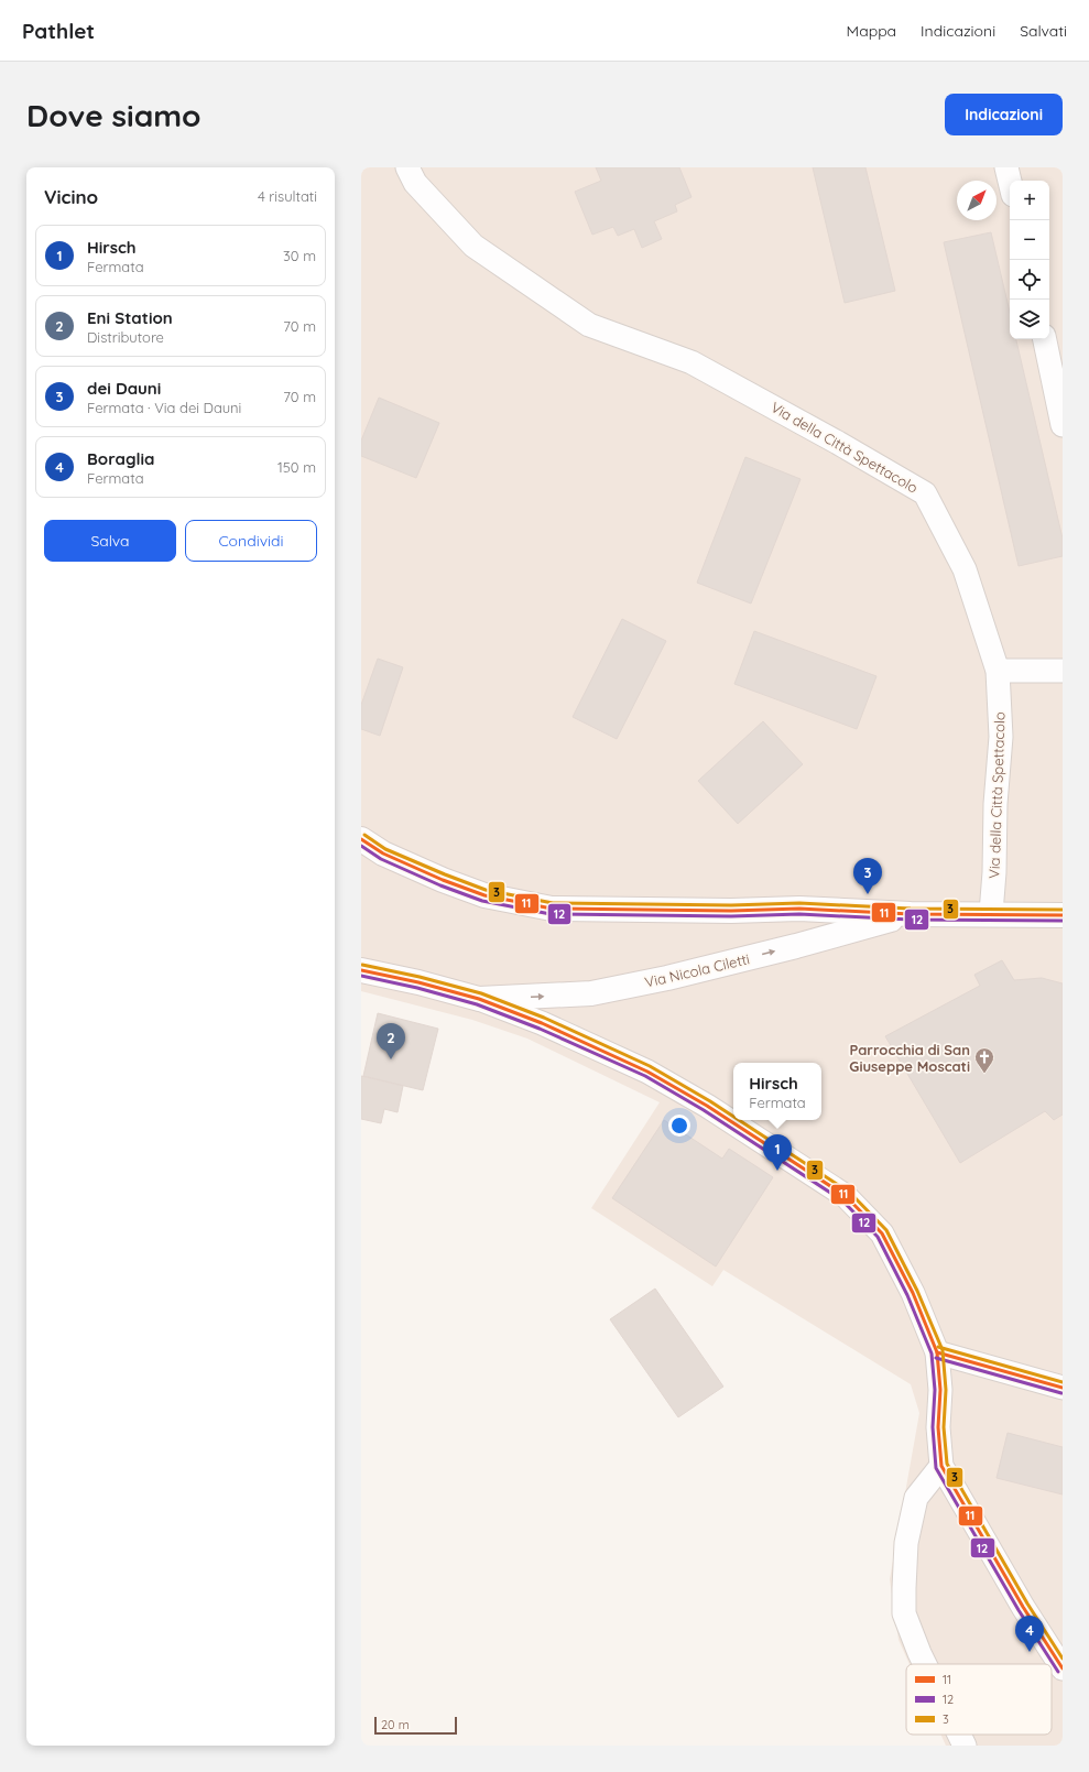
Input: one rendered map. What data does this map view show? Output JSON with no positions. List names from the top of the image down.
{
  "streets": {
    "main road": ["Via Nicola Ciletti"],
    "street": ["Via della Città Spettacolo"]
  },
  "places": {
    "church": ["Parrocchia di San Giuseppe Moscati"]
  },
  "lines": ["transit line 3", "transit line 11", "transit line 12"],
  "legend": ["11", "12", "3"],
  "scale_bar": "20 m",
  "north": "top right",
  "page": {
    "header": "Pathlet",
    "nav": ["Mappa", "Indicazioni", "Salvati"],
    "buttons": [
      "Indicazioni",
      ["Salva", "Condividi"]
    ],
    "title": "Dove siamo",
    "heading": ["Vicino", "4 risultati"],
    "map_buttons": ["+", "−"],
    "list": [
      {
        "mark": "1",
        "name": "Hirsch",
        "note": "Fermata",
        "value": "30 m"
      },
      {
        "mark": "2",
        "name": "Eni Station",
        "note": "Distributore",
        "value": "70 m"
      },
      {
        "mark": "3",
        "name": "dei Dauni",
        "note": "Fermata · Via dei Dauni",
        "value": "70 m"
      },
      {
        "mark": "4",
        "name": "Boraglia",
        "note": "Fermata",
        "value": "150 m"
      }
    ],
    "pins": [
      "3",
      "2",
      "1",
      "4"
    ],
    "popup": ["Hirsch", "Fermata"],
    "scale": "20 m"
  }
}
